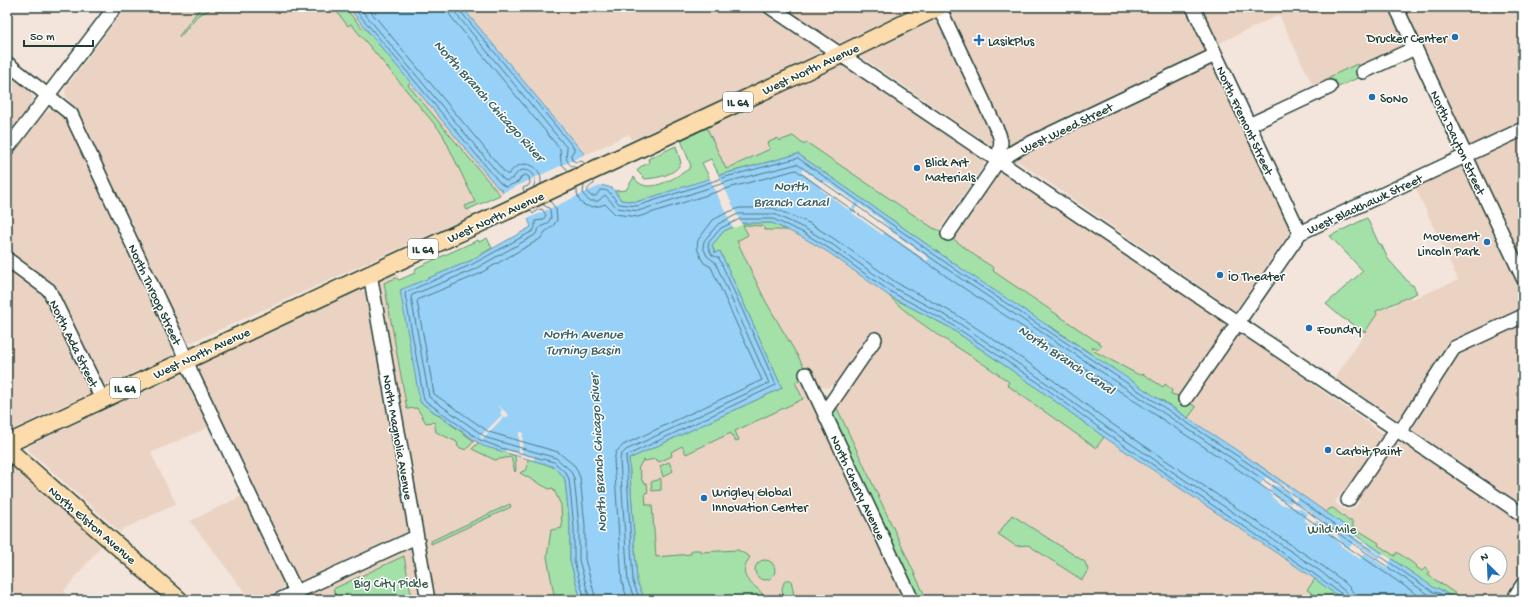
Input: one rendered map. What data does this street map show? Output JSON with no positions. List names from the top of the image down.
{
  "streets": {
    "main road": ["West North Avenue", "IL 64", "North Elston Avenue"],
    "street": [
      "North Fremont Street",
      "West Weed Street",
      "North Dayton Street",
      "West Blackhawk Street",
      "North Throop Street",
      "North Ada Street",
      "North Magnolia Avenue",
      "North Cherry Avenue"
    ]
  },
  "crossings": [
    ["West North Avenue", "North Throop Street"],
    ["West North Avenue", "North Ada Street"],
    ["West North Avenue", "North Magnolia Avenue"],
    ["North Fremont Street", "West Weed Street"],
    ["North Fremont Street", "West Blackhawk Street"],
    ["North Dayton Street", "West Blackhawk Street"]
  ],
  "water": ["North Branch Chicago River", "North Branch Canal", "North Avenue Turning Basin"],
  "parks": ["Wild Mile", "Big City Pickle"],
  "places": {
    "other": [
      "Drucker Center",
      "SoNo",
      "Blick Art Materials",
      "Movement Lincoln Park",
      "iO Theater",
      "Foundry",
      "Carbit Paint",
      "Wrigley Global Innovation Center"
    ],
    "health": ["LasikPlus"]
  },
  "scale_bar": "50 m",
  "north": "top left"
}
